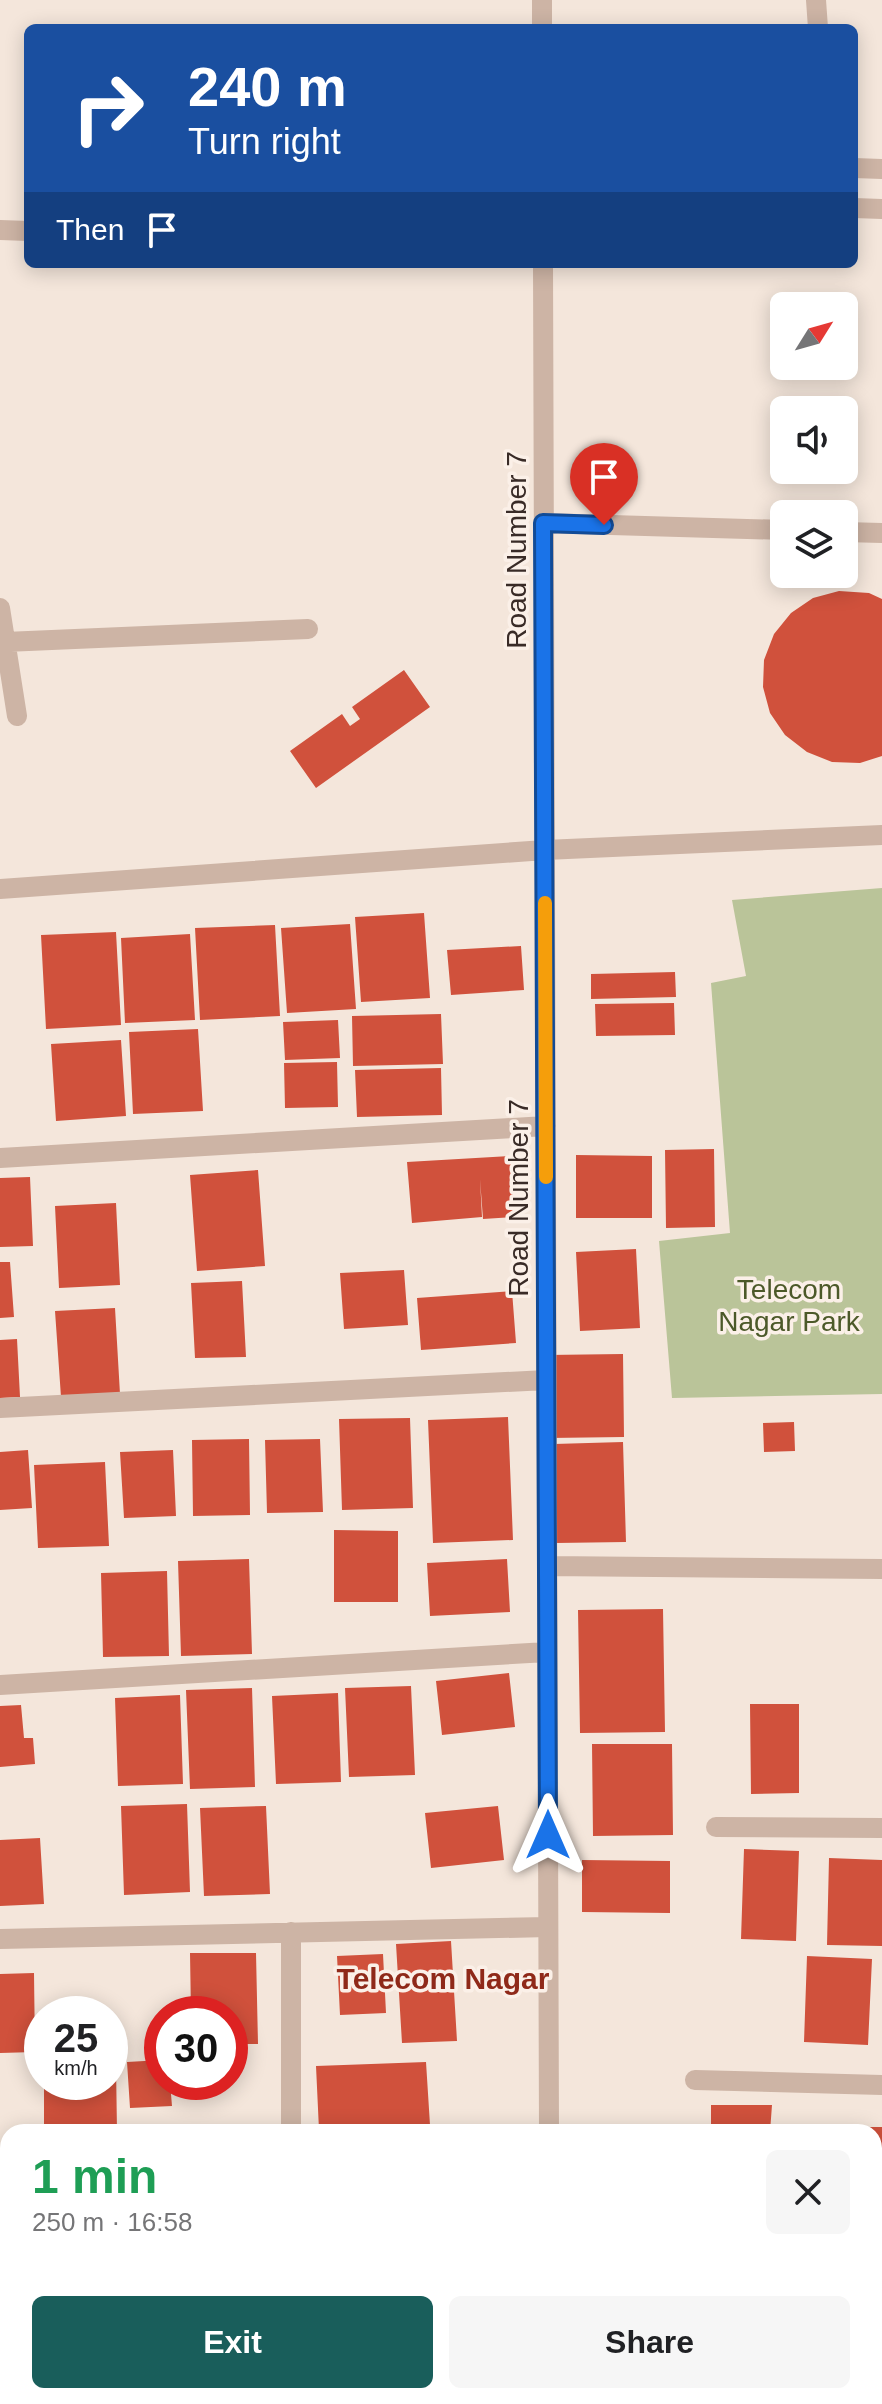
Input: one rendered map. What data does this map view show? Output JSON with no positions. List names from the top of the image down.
{
  "streets": {
    "street": ["Road Number 7"]
  },
  "districts": ["Telecom Nagar"],
  "parks": ["Telecom Nagar Park"],
  "north": "top right",
  "page": {
    "turn": ["240 m", "Turn right"],
    "then": "Then",
    "speed": "25 km/h",
    "limit": "30",
    "heading": ["1 min", "250 m · 16:58"],
    "buttons": ["Exit", "Share"]
  }
}
